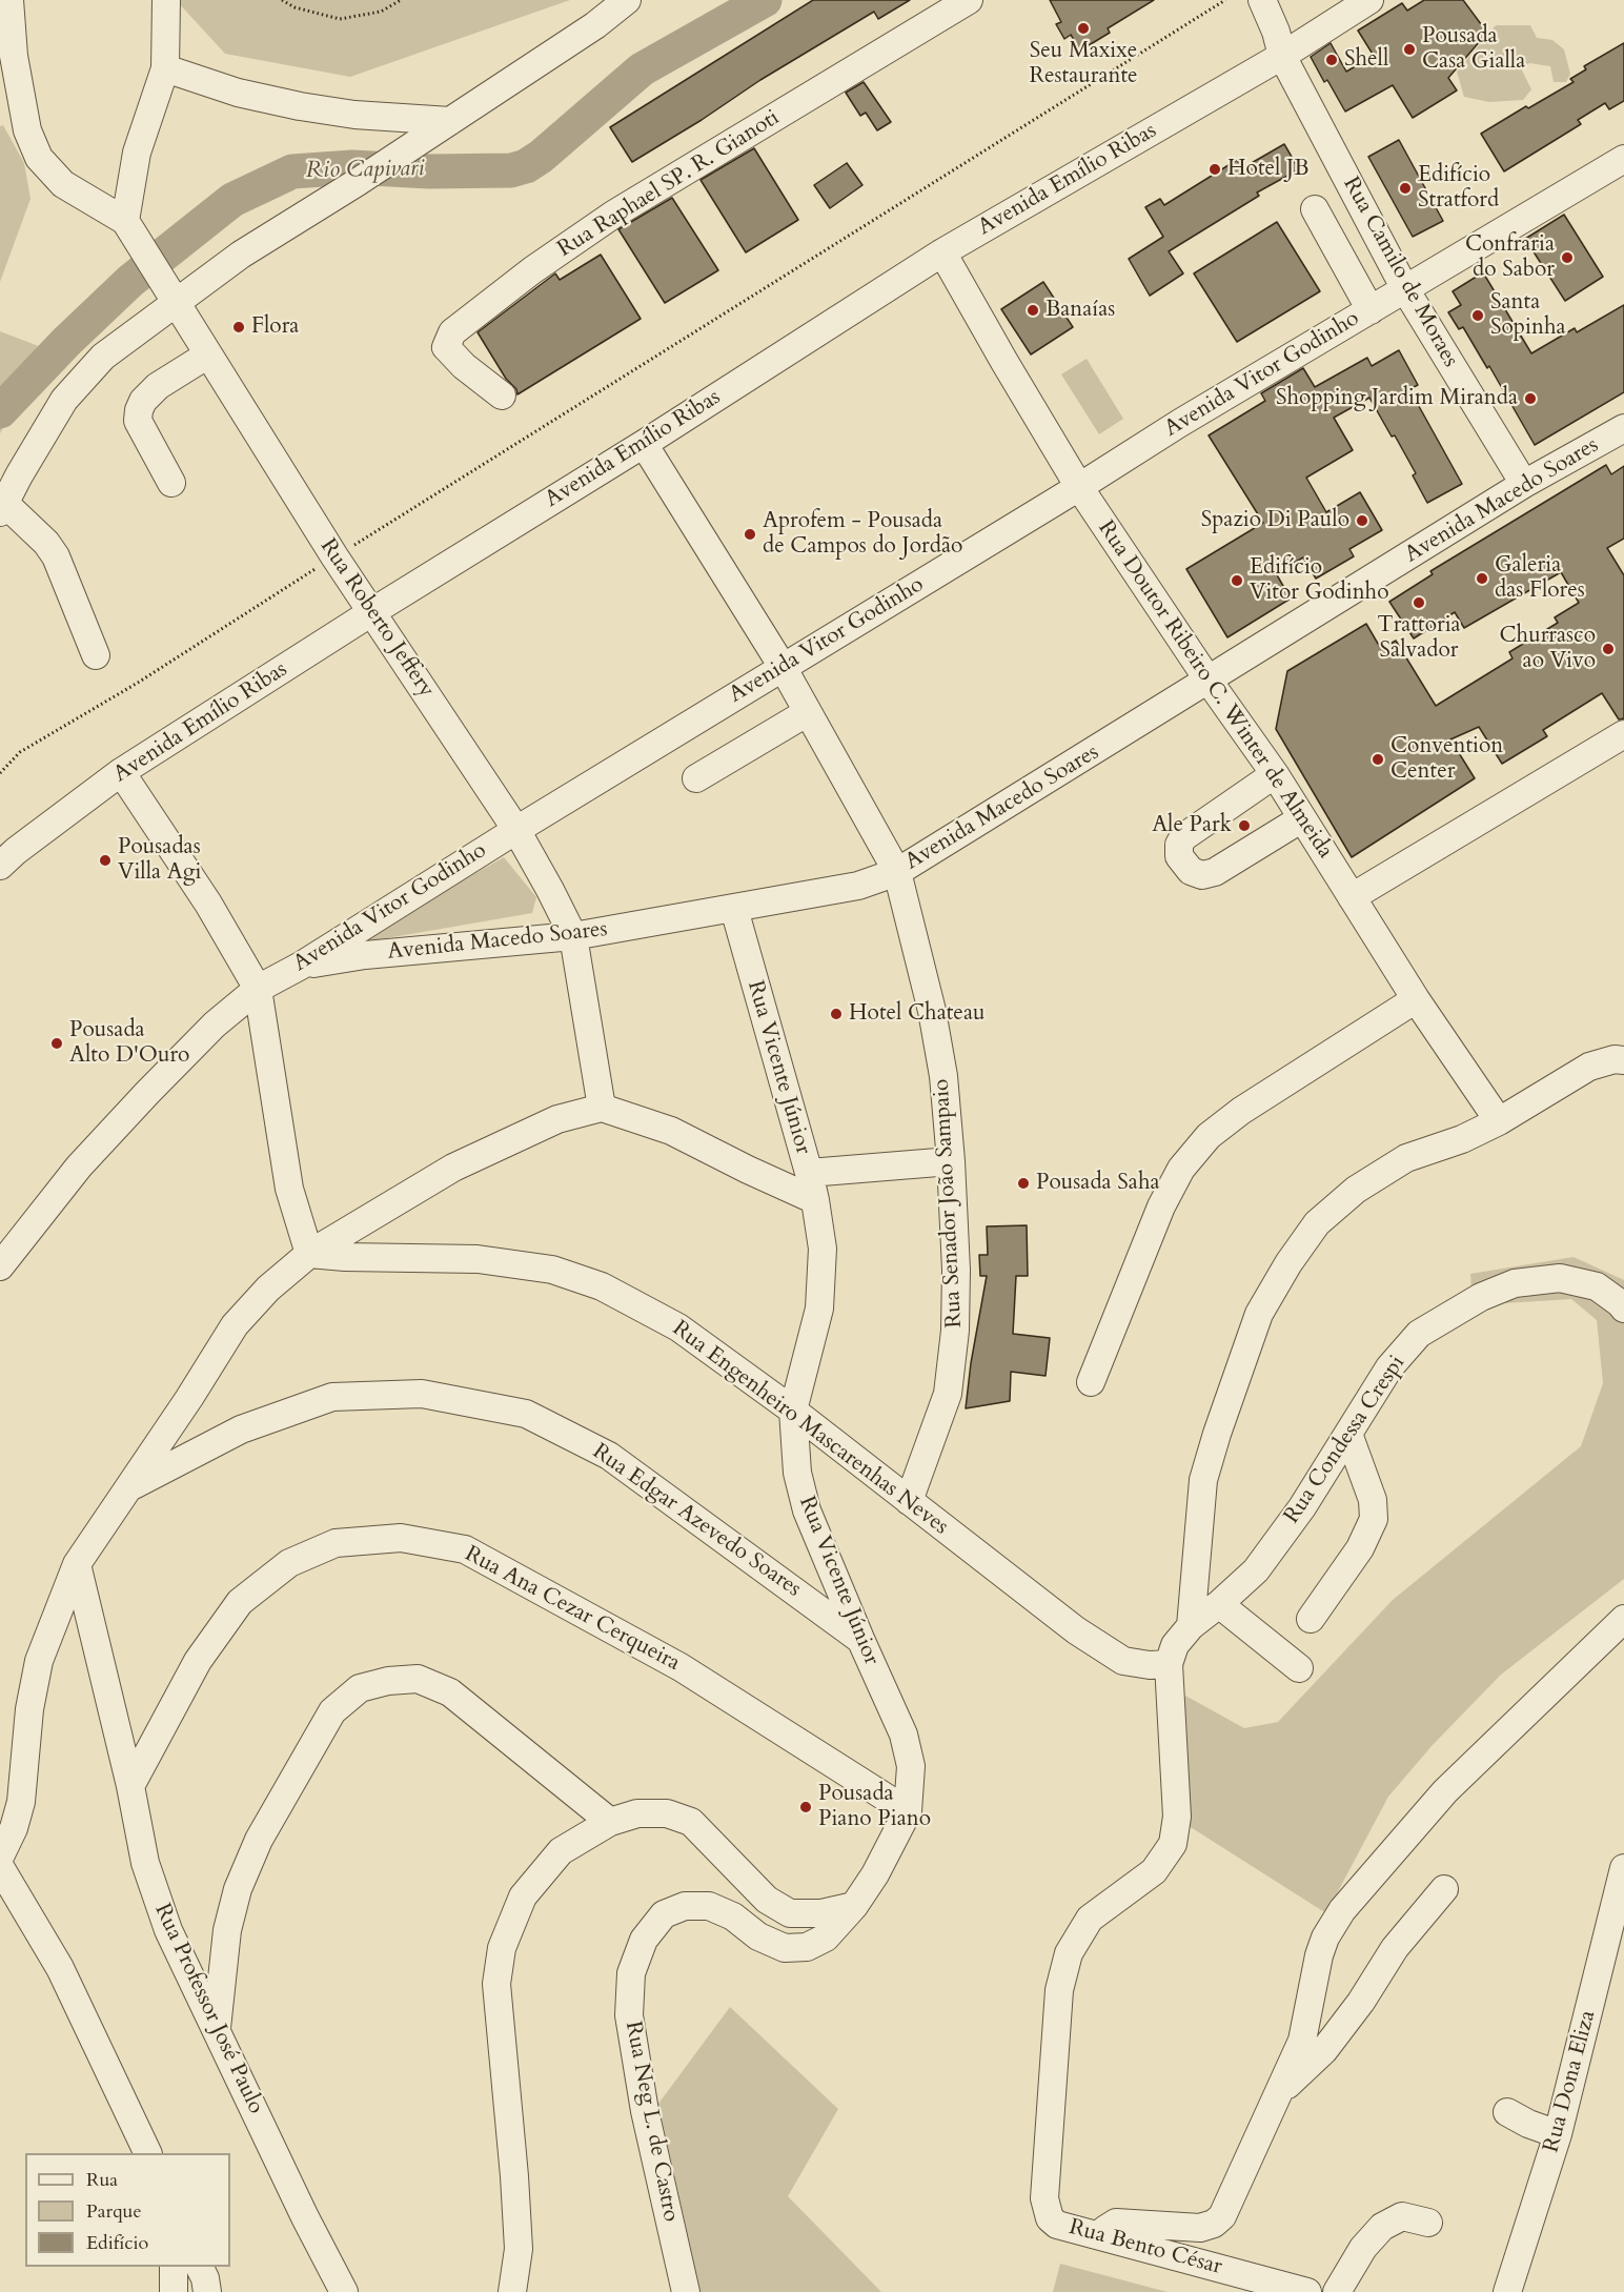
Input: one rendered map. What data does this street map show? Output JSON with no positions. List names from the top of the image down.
{
  "streets": {
    "street": [
      "Avenida Emílio Ribas",
      "Rua Raphael SP. R. Gianoti",
      "Rua Camilo de Moraes",
      "Avenida Vitor Godinho",
      "Avenida Macedo Soares",
      "Rua Roberto Jeffery",
      "Rua Doutor Ribeiro C. Winter de Almeida",
      "Rua Vicente Júnior",
      "Rua Senador João Sampaio",
      "Rua Engenheiro Mascarenhas Neves",
      "Rua Condessa Crespi",
      "Rua Edgar Azevedo Soares",
      "Rua Ana Cezar Cerqueira",
      "Rua Professor José Paulo",
      "Rua Dona Eliza",
      "Rua Neg L. de Castro",
      "Rua Bento César"
    ]
  },
  "crossings": [
    ["Avenida Emílio Ribas", "Rua Camilo de Moraes"],
    ["Avenida Emílio Ribas", "Rua Roberto Jeffery"],
    ["Avenida Emílio Ribas", "Rua Doutor Ribeiro C. Winter de Almeida"],
    ["Avenida Emílio Ribas", "Rua Senador João Sampaio"],
    ["Rua Camilo de Moraes", "Avenida Vitor Godinho"],
    ["Rua Camilo de Moraes", "Avenida Macedo Soares"],
    ["Avenida Vitor Godinho", "Avenida Macedo Soares"],
    ["Avenida Vitor Godinho", "Rua Roberto Jeffery"],
    ["Avenida Vitor Godinho", "Rua Doutor Ribeiro C. Winter de Almeida"],
    ["Avenida Vitor Godinho", "Rua Senador João Sampaio"],
    ["Avenida Macedo Soares", "Rua Roberto Jeffery"],
    ["Avenida Macedo Soares", "Rua Doutor Ribeiro C. Winter de Almeida"],
    ["Avenida Macedo Soares", "Rua Vicente Júnior"],
    ["Avenida Macedo Soares", "Rua Senador João Sampaio"],
    ["Rua Vicente Júnior", "Rua Engenheiro Mascarenhas Neves"],
    ["Rua Vicente Júnior", "Rua Edgar Azevedo Soares"],
    ["Rua Vicente Júnior", "Rua Ana Cezar Cerqueira"],
    ["Rua Vicente Júnior", "Rua Neg L. de Castro"],
    ["Rua Senador João Sampaio", "Rua Engenheiro Mascarenhas Neves"],
    ["Rua Engenheiro Mascarenhas Neves", "Rua Bento César"],
    ["Rua Ana Cezar Cerqueira", "Rua Professor José Paulo"]
  ],
  "water": ["Rio Capivari"],
  "places": [
    "Seu Maxixe Restaurante",
    "Pousada Casa Gialla",
    "Shell",
    "Hotel JB",
    "Edifício Stratford",
    "Confraria do Sabor",
    "Banaías",
    "Santa Sopinha",
    "Flora",
    "Shopping Jardim Miranda",
    "Spazio Di Paulo",
    "Aprofem - Pousada de Campos do Jordão",
    "Galeria das Flores",
    "Edifício Vitor Godinho",
    "Trattoria Salvador",
    "Churrasco ao Vivo",
    "Convention Center",
    "Ale Park",
    "Pousadas Villa Agi",
    "Hotel Chateau",
    "Pousada Alto D'Ouro",
    "Pousada Saha",
    "Pousada Piano Piano"
  ],
  "legend": ["Rua", "Parque", "Edifício"]
}
